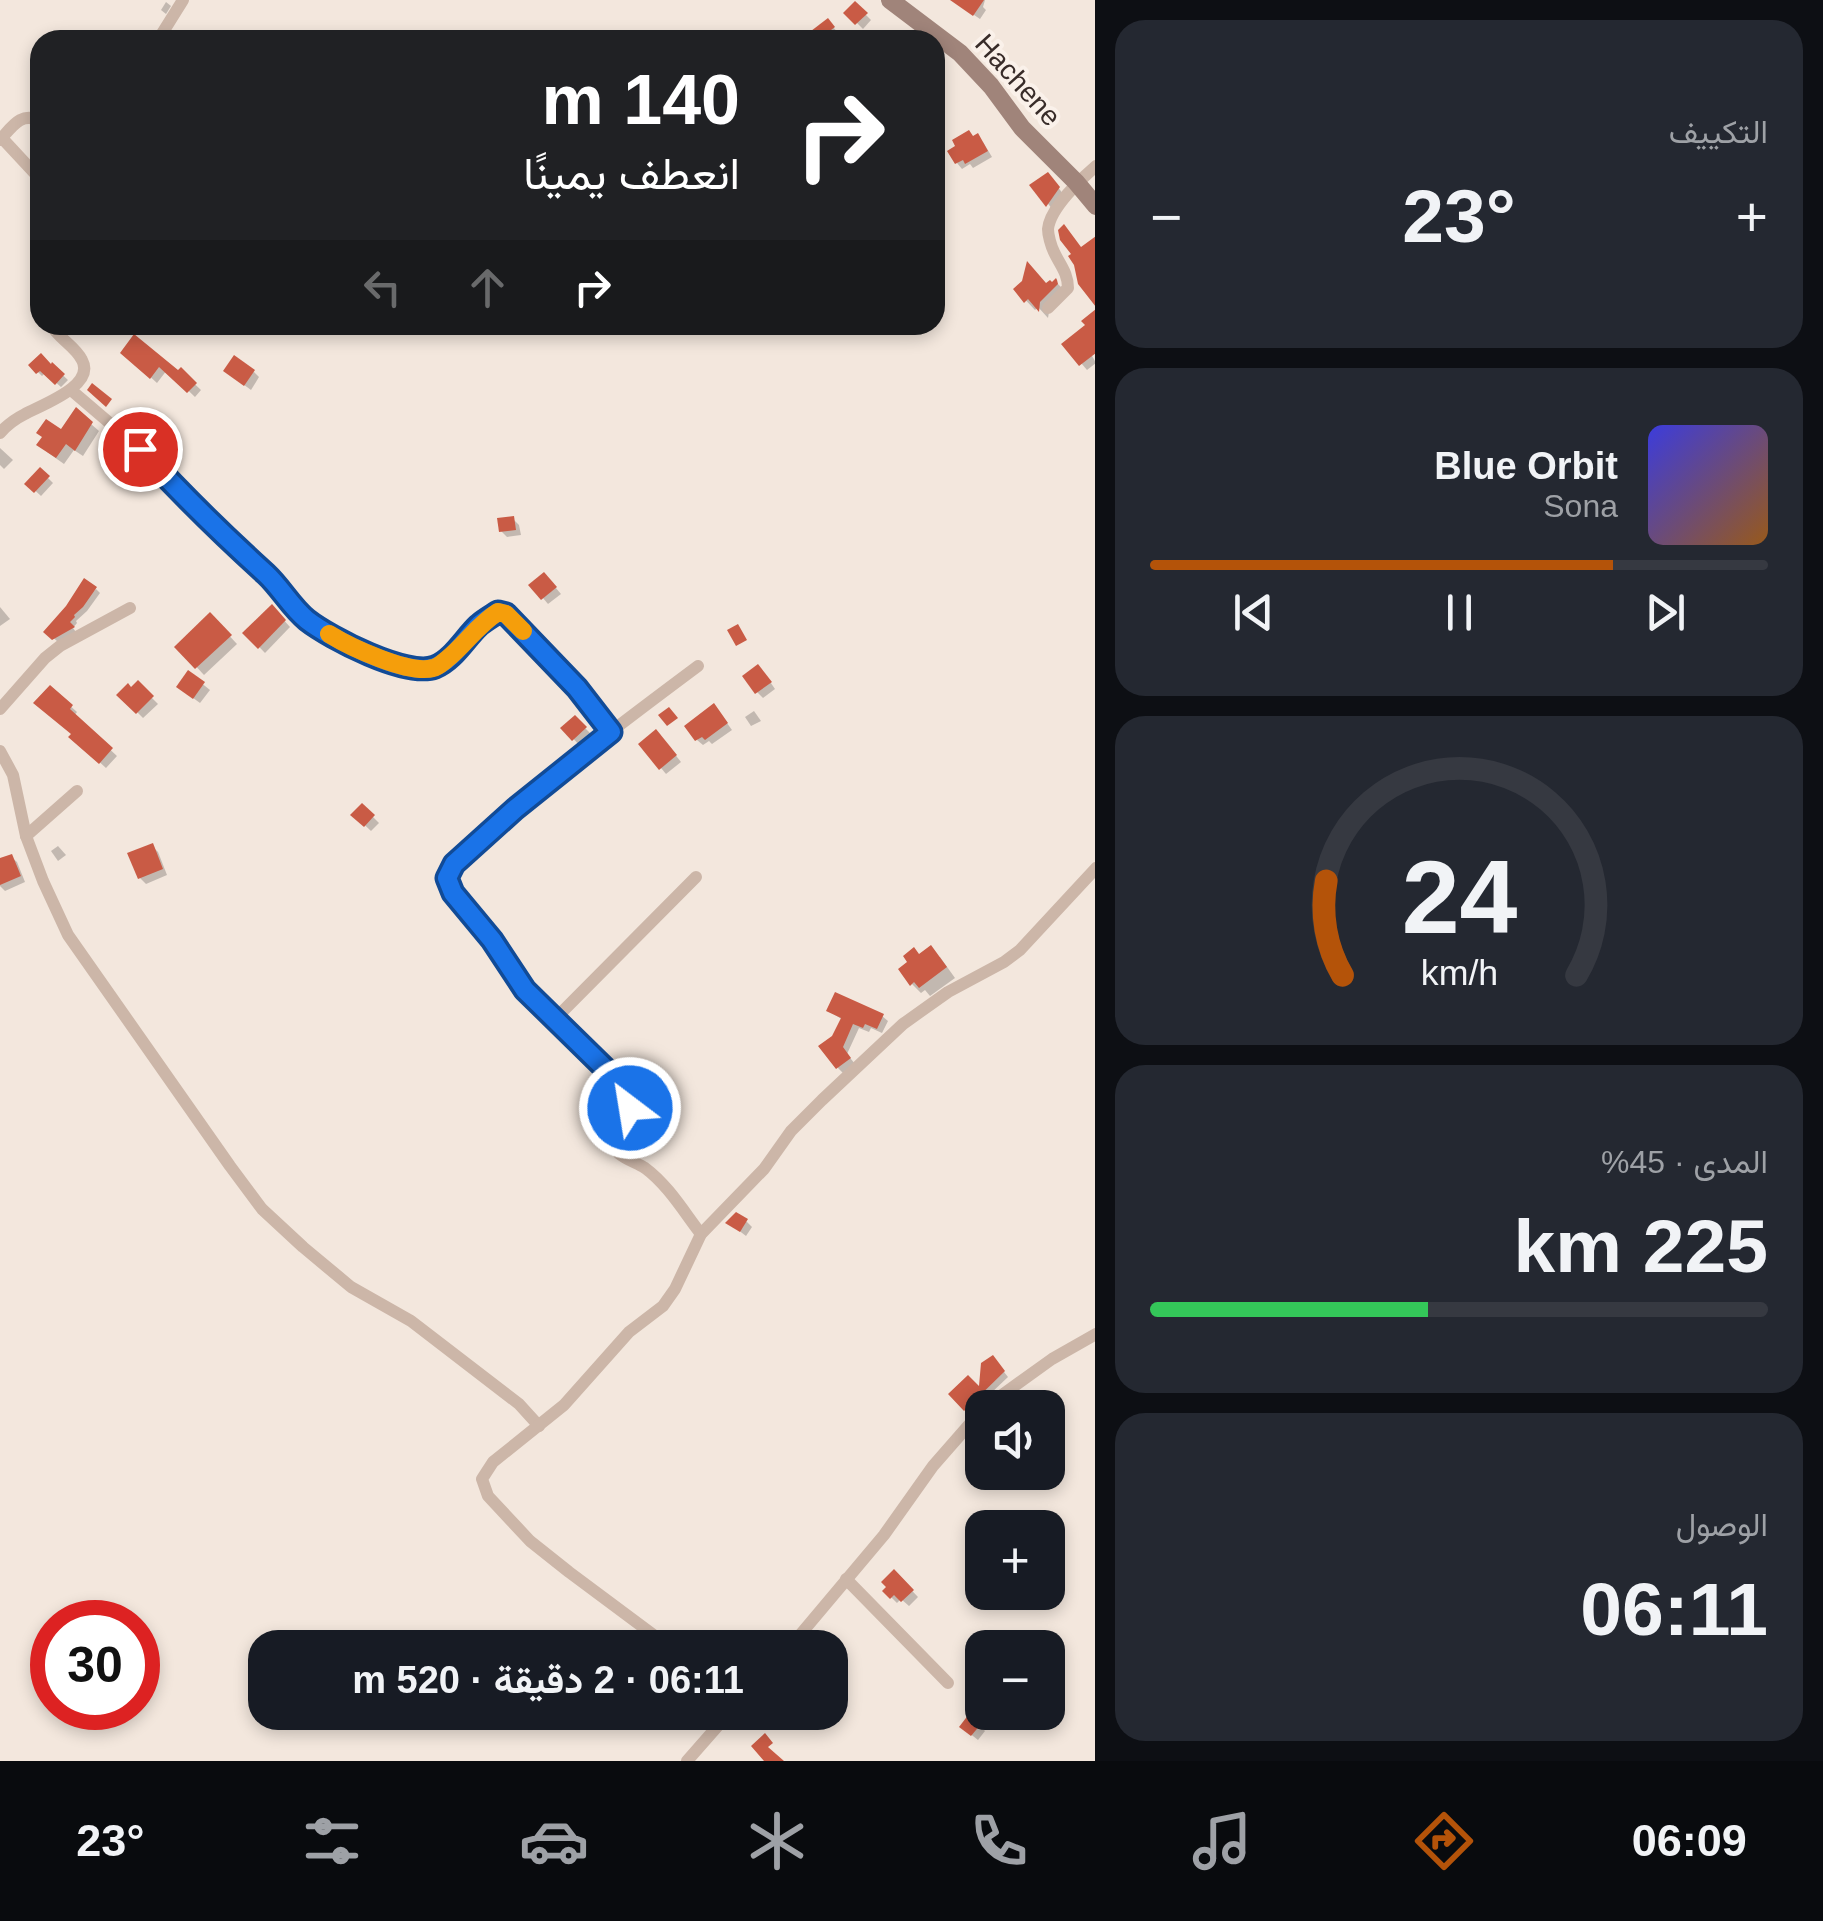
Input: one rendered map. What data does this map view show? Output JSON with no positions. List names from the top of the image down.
{
  "streets": {
    "street": ["Hachene"]
  },
  "page": {
    "tile": [
      "التكييف",
      ["المدى · 45%", "225 km"],
      ["الوصول", "06:11"]
    ],
    "turn": ["140 m", "انعطف يمينًا"],
    "heat": ["−", "23°", "+"],
    "song": ["Blue Orbit", "Sona"],
    "map_buttons": ["+", "−"],
    "limit": "30",
    "trip": "06:11 · 2 دقيقة · 520 m",
    "tabs": ["06:09", "23°"],
    "gauge": ["24", "km/h"]
  }
}
